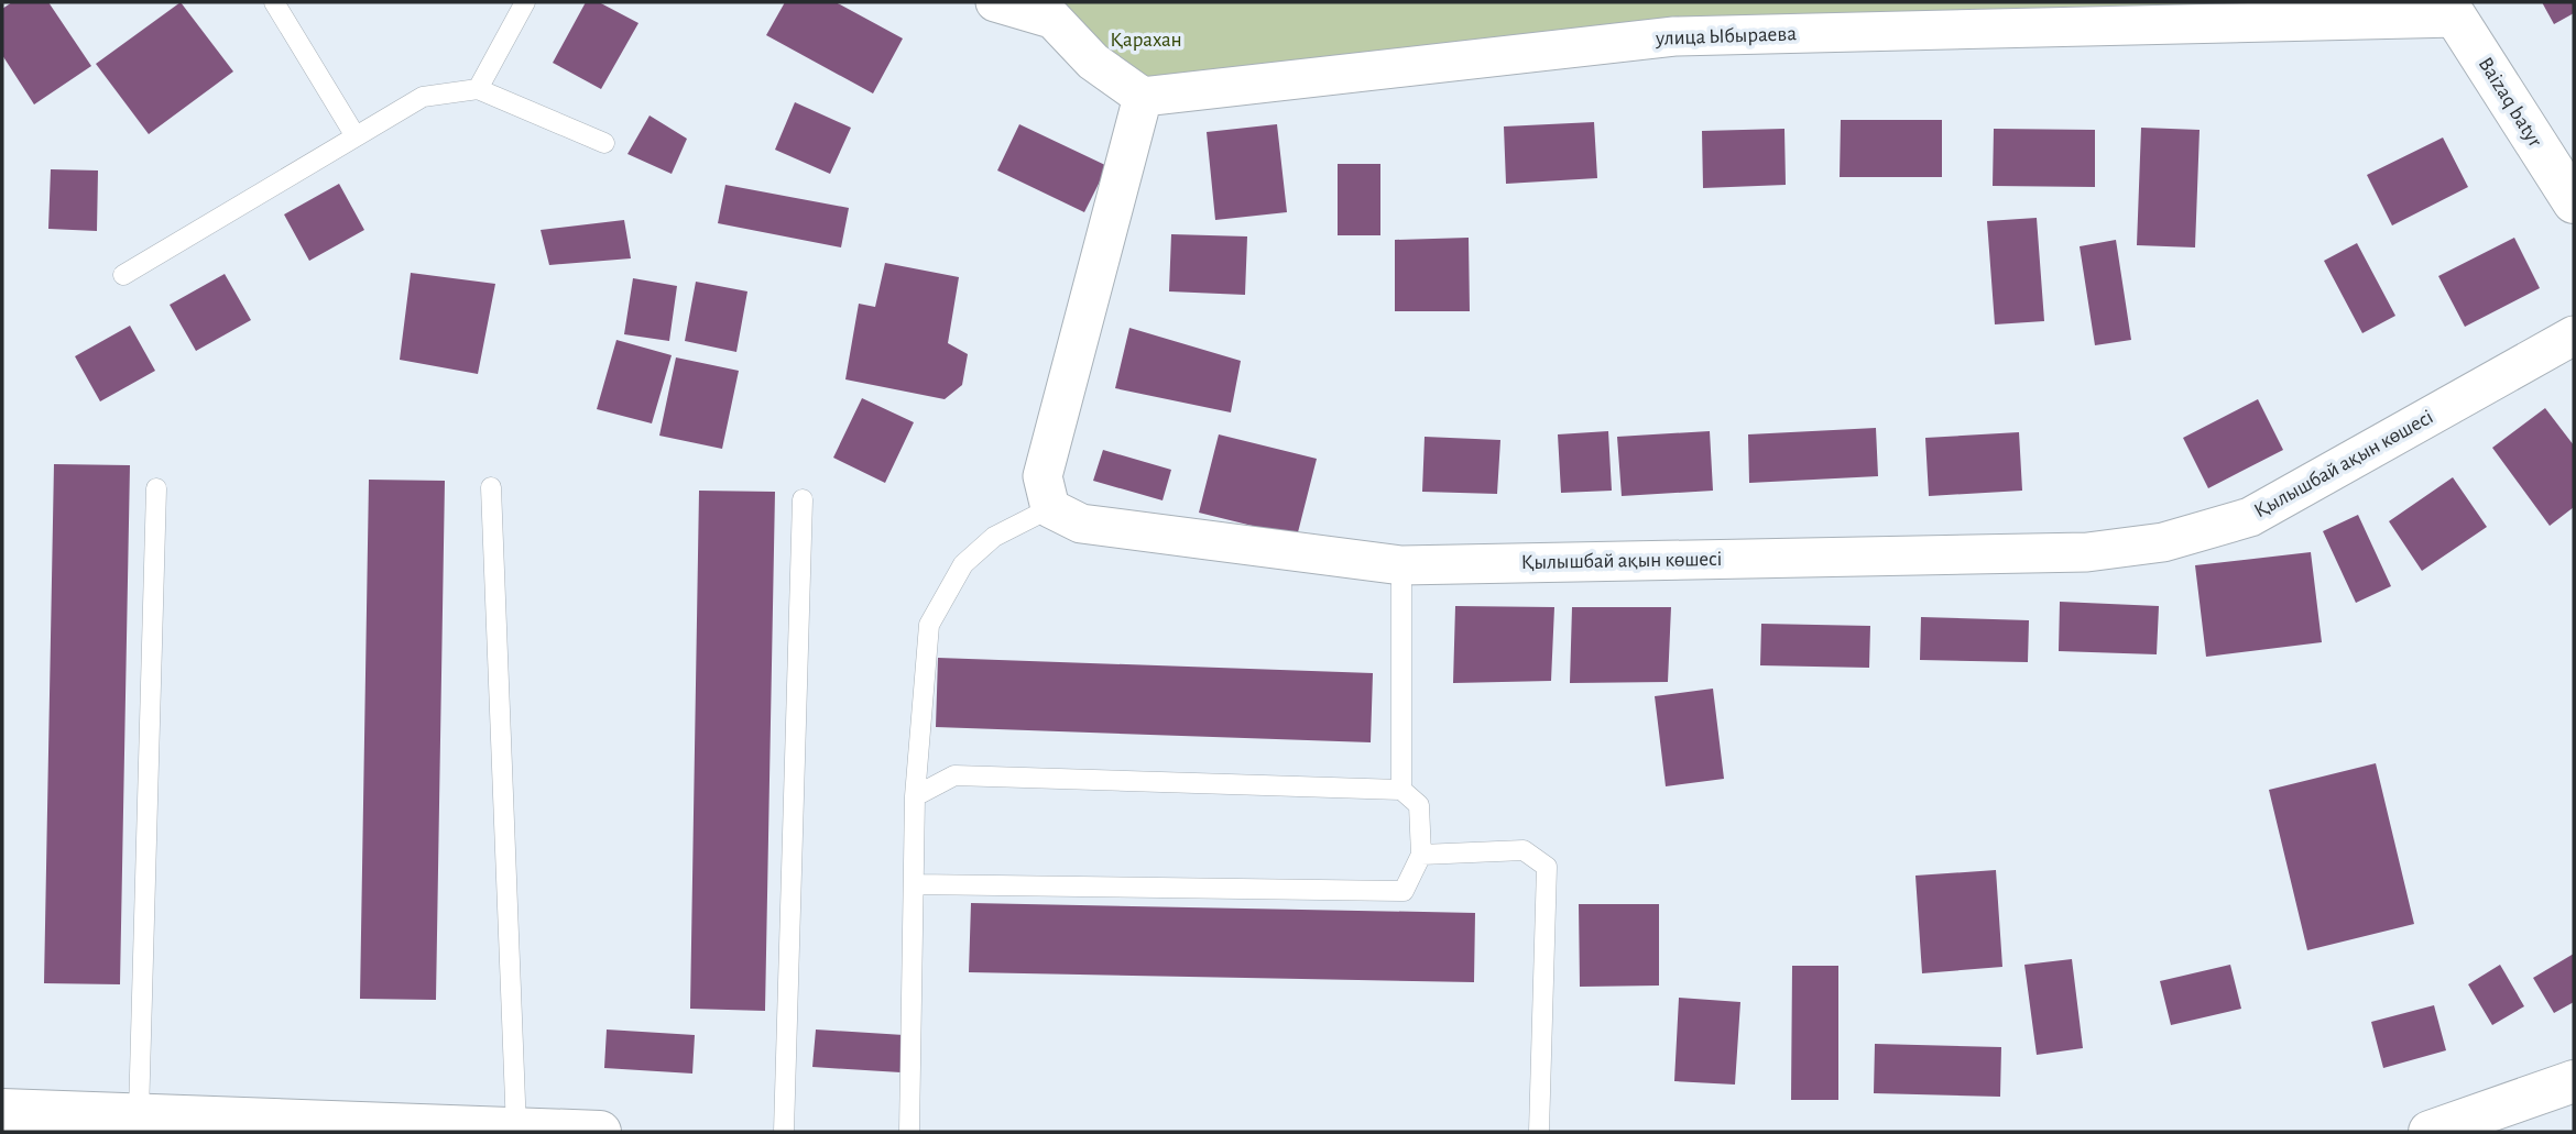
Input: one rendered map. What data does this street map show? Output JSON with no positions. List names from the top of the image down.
{
  "streets": {
    "street": ["улица Ыбыраева", "Baizaq batyr", "Қылышбай ақын көшесі"]
  },
  "crossings": [
    ["улица Ыбыраева", "Baizaq batyr"]
  ],
  "parks": ["Қарахан"]
}
